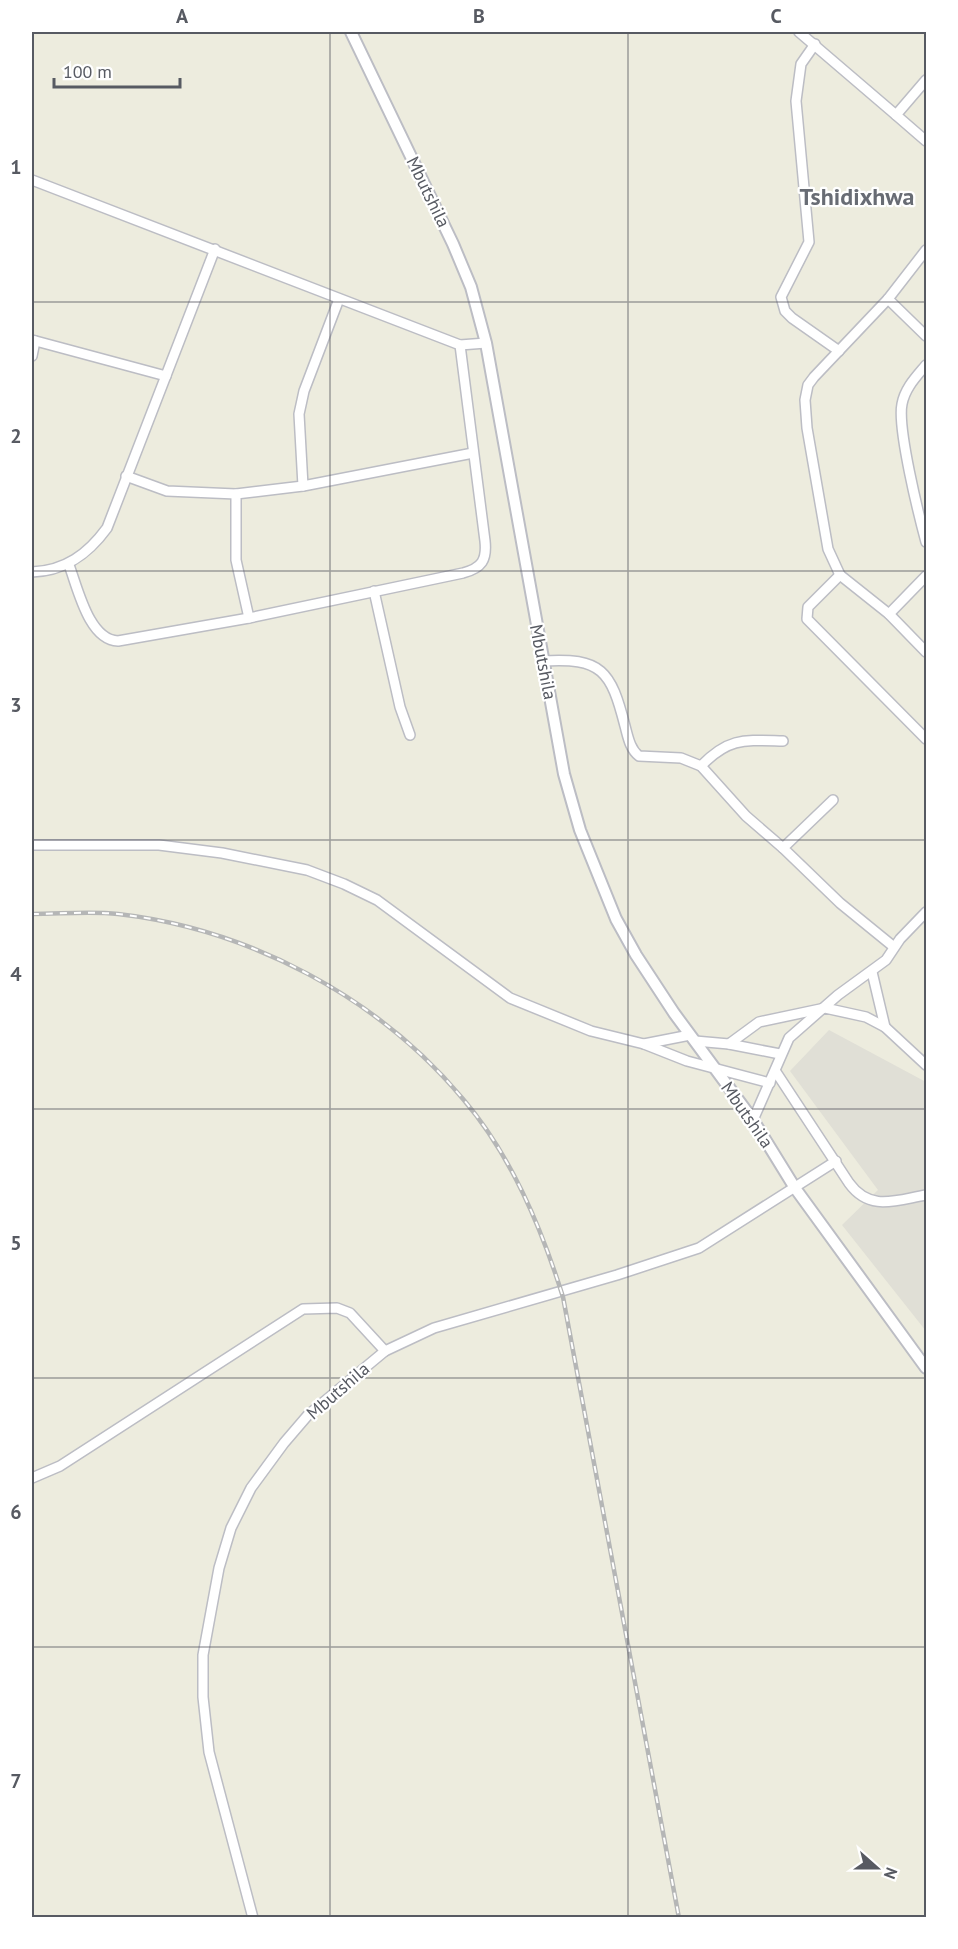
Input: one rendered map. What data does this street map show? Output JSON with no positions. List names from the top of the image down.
{
  "streets": {
    "street": ["Mbutshila"]
  },
  "districts": ["Tshidixhwa"],
  "scale_bar": "100 m",
  "north": "right",
  "grid": {
    "columns": ["A", "B", "C"],
    "rows": [
      "1",
      "2",
      "3",
      "4",
      "5",
      "6",
      "7"
    ]
  }
}
